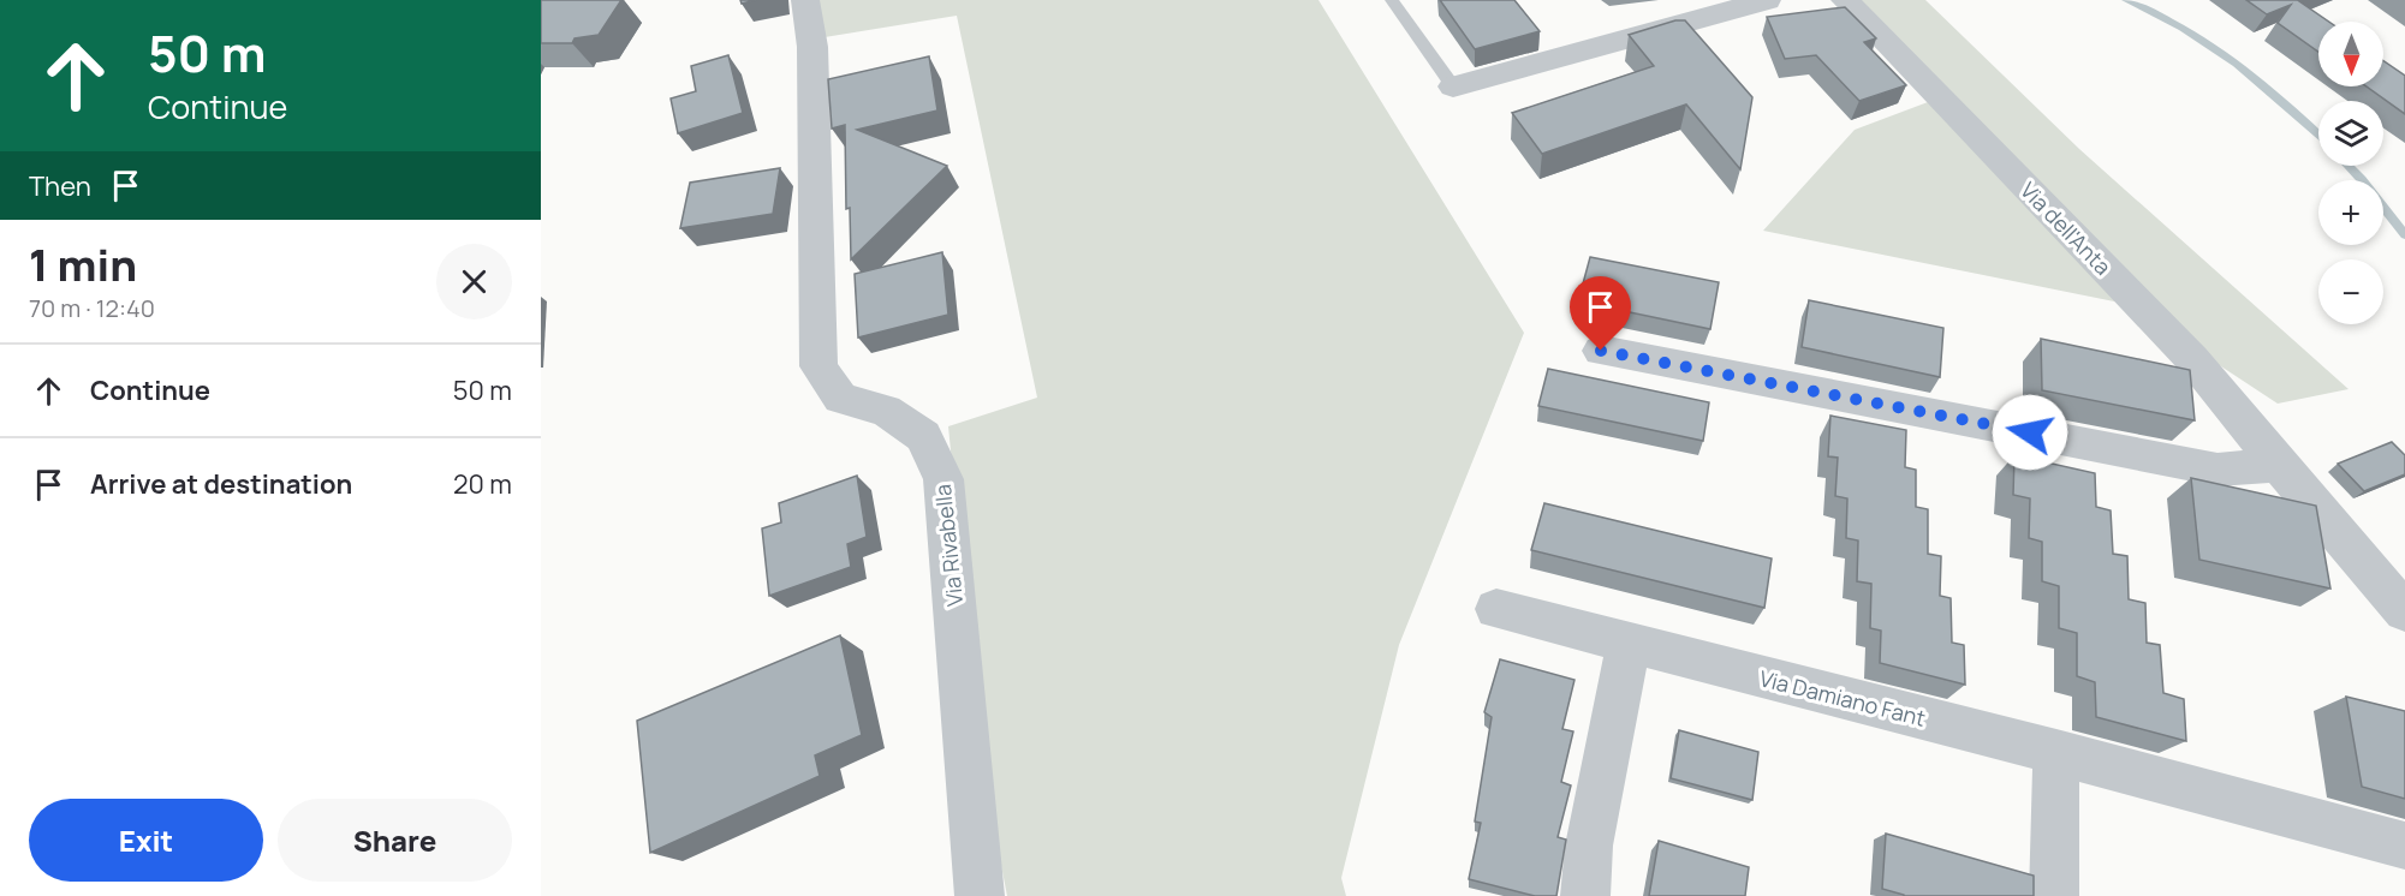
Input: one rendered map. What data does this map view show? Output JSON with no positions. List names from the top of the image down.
{
  "streets": {
    "street": ["Via dell'Anta", "Via Rivabella", "Via Damiano Fant"]
  },
  "north": "bottom",
  "page": {
    "turn": ["50 m", "Continue"],
    "map_buttons": ["+", "−"],
    "then": "Then",
    "heading": ["1 min", "70 m · 12:40"],
    "list": [
      {
        "name": "Continue",
        "value": "50 m"
      },
      {
        "name": "Arrive at destination",
        "value": "20 m"
      }
    ],
    "buttons": ["Exit", "Share"]
  }
}
